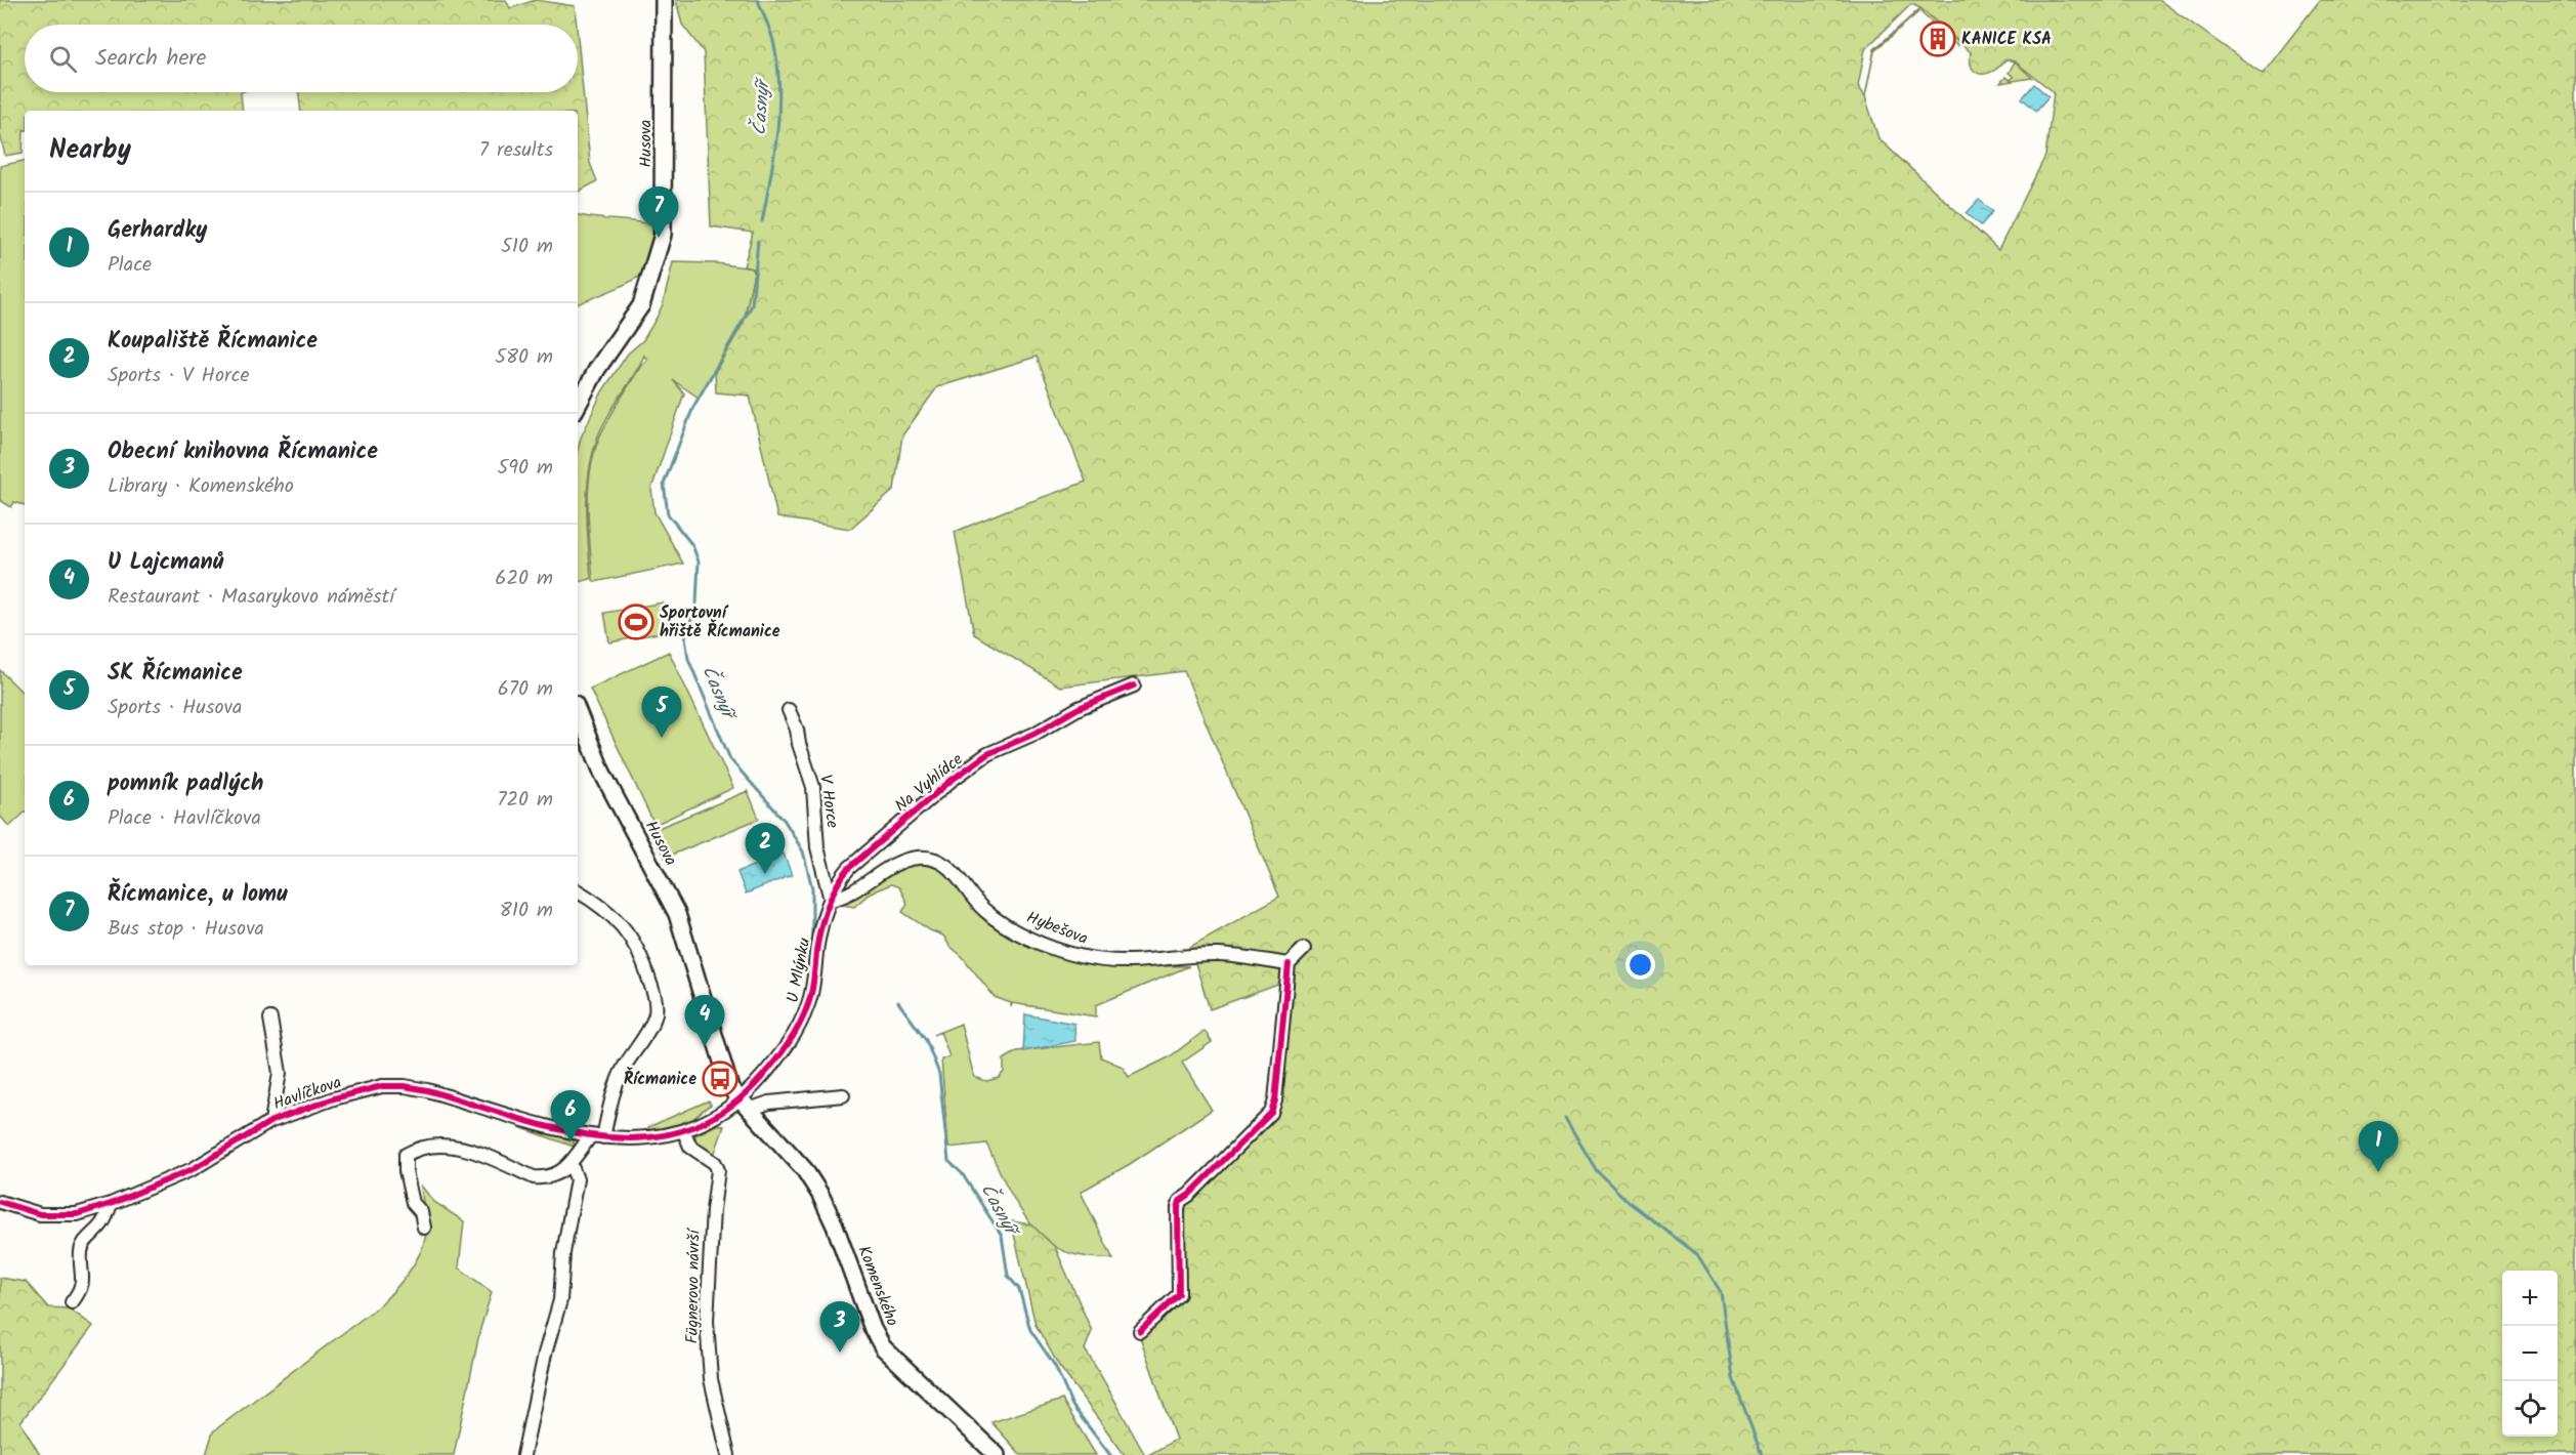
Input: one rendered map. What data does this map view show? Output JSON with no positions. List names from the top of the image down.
{
  "streets": {
    "main road": ["Husova", "Komenského"],
    "street": [
      "Na Vyhlídce",
      "V Horce",
      "Hybešova",
      "U Mlýnku",
      "Havlíčkova",
      "Fügnerovo návrší"
    ]
  },
  "crossings": [
    ["Husova", "U Mlýnku"],
    ["Husova", "Komenského"],
    ["Na Vyhlídce", "V Horce"],
    ["Na Vyhlídce", "Hybešova"],
    ["Na Vyhlídce", "U Mlýnku"],
    ["V Horce", "Hybešova"],
    ["V Horce", "U Mlýnku"],
    ["Hybešova", "U Mlýnku"],
    ["U Mlýnku", "Komenského"],
    ["Havlíčkova", "Fügnerovo návrší"]
  ],
  "water": ["Časnýř"],
  "places": {
    "building": ["KANICE KSA"],
    "sports": ["Sportovní hřiště Řícmanice"],
    "bus stop": ["Řícmanice"]
  },
  "page": {
    "search": "Search here",
    "heading": ["Nearby", "7 results"],
    "pins": [
      "7",
      "5",
      "2",
      "4",
      "6",
      "1",
      "3"
    ],
    "list": [
      {
        "mark": "1",
        "name": "Gerhardky",
        "note": "Place",
        "value": "510 m"
      },
      {
        "mark": "2",
        "name": "Koupaliště Řícmanice",
        "note": "Sports · V Horce",
        "value": "580 m"
      },
      {
        "mark": "3",
        "name": "Obecní knihovna Řícmanice",
        "note": "Library · Komenského",
        "value": "590 m"
      },
      {
        "mark": "4",
        "name": "U Lajcmanů",
        "note": "Restaurant · Masarykovo náměstí",
        "value": "620 m"
      },
      {
        "mark": "5",
        "name": "SK Řícmanice",
        "note": "Sports · Husova",
        "value": "670 m"
      },
      {
        "mark": "6",
        "name": "pomník padlých",
        "note": "Place · Havlíčkova",
        "value": "720 m"
      },
      {
        "mark": "7",
        "name": "Řícmanice, u lomu",
        "note": "Bus stop · Husova",
        "value": "810 m"
      }
    ],
    "map_buttons": ["+", "−"]
  }
}
